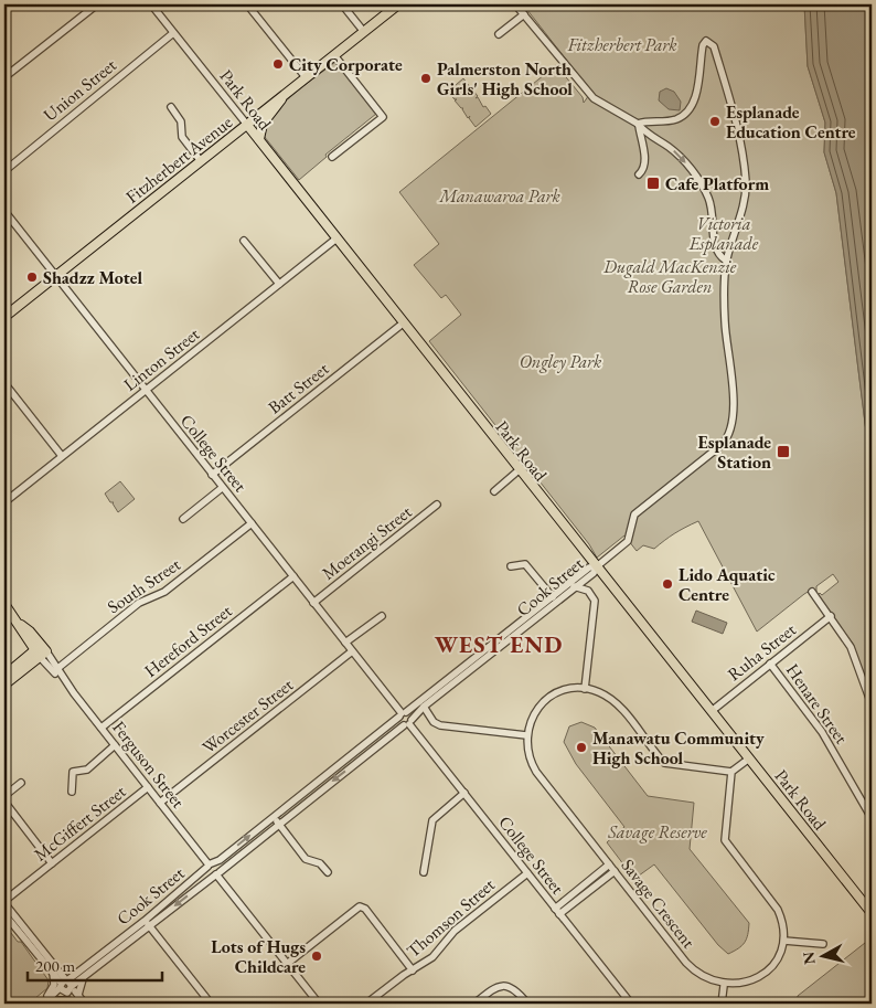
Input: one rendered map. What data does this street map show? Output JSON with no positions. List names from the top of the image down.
{
  "streets": {
    "main road": ["Park Road", "Fitzherbert Avenue", "Ferguson Street"],
    "street": [
      "Union Street",
      "Linton Street",
      "Batt Street",
      "College Street",
      "Moerangi Street",
      "South Street",
      "Cook Street",
      "Hereford Street",
      "Ruha Street",
      "Henare Street",
      "Worcester Street",
      "McGiffert Street",
      "Savage Crescent",
      "Thomson Street"
    ]
  },
  "crossings": [
    ["Union Street", "Park Road"],
    ["Park Road", "Fitzherbert Avenue"],
    ["Park Road", "Linton Street"],
    ["Park Road", "Batt Street"],
    ["Park Road", "Cook Street"],
    ["Park Road", "Ruha Street"],
    ["Fitzherbert Avenue", "College Street"],
    ["Linton Street", "College Street"],
    ["Batt Street", "College Street"],
    ["College Street", "Moerangi Street"],
    ["College Street", "South Street"],
    ["College Street", "Cook Street"],
    ["College Street", "Hereford Street"],
    ["College Street", "Worcester Street"],
    ["College Street", "Thomson Street"],
    ["South Street", "Ferguson Street"],
    ["Cook Street", "Ferguson Street"],
    ["Hereford Street", "Ferguson Street"],
    ["Ruha Street", "Henare Street"],
    ["Worcester Street", "Ferguson Street"],
    ["Ferguson Street", "McGiffert Street"]
  ],
  "districts": ["WEST END"],
  "parks": [
    "Fitzherbert Park",
    "Manawaroa Park",
    "Victoria Esplanade",
    "Dugald MacKenzie Rose Garden",
    "Ongley Park",
    "Savage Reserve"
  ],
  "places": {
    "other": [
      "City Corporate",
      "Palmerston North Girls' High School",
      "Esplanade Education Centre",
      "Shadzz Motel",
      "Lido Aquatic Centre",
      "Manawatu Community High School",
      "Lots of Hugs Childcare"
    ],
    "transit": ["Cafe Platform", "Esplanade Station"]
  },
  "scale_bar": "200 m",
  "north": "left"
}
